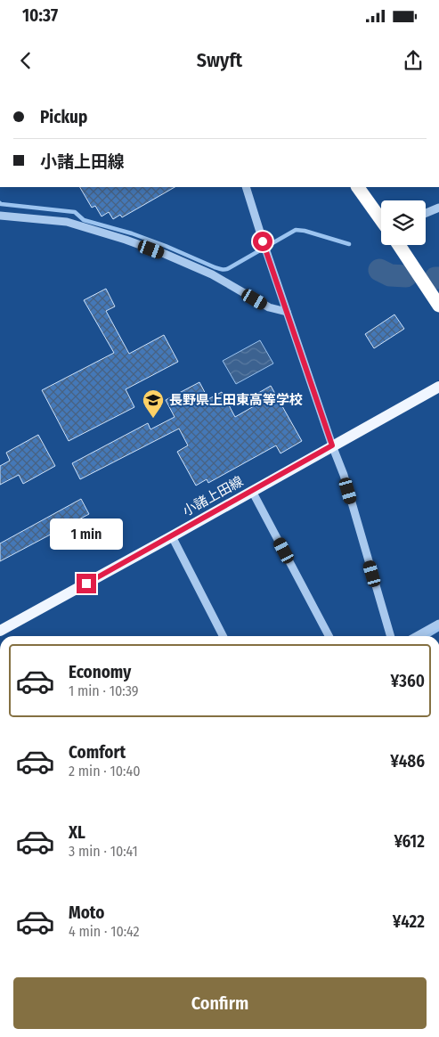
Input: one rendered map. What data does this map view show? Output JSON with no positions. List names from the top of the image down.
{
  "streets": {
    "main road": ["小諸上田線"]
  },
  "places": {
    "school or university": ["長野県上田東高等学校"]
  },
  "page": {
    "status": "10:37",
    "header": "Swyft",
    "banner": ["Pickup", "小諸上田線"],
    "bubble": "1 min",
    "list": [
      {
        "name": "Economy",
        "note": "1 min · 10:39",
        "value": "¥360"
      },
      {
        "name": "Comfort",
        "note": "2 min · 10:40",
        "value": "¥486"
      },
      {
        "name": "XL",
        "note": "3 min · 10:41",
        "value": "¥612"
      },
      {
        "name": "Moto",
        "note": "4 min · 10:42",
        "value": "¥422"
      }
    ],
    "buttons": "Confirm"
  }
}
